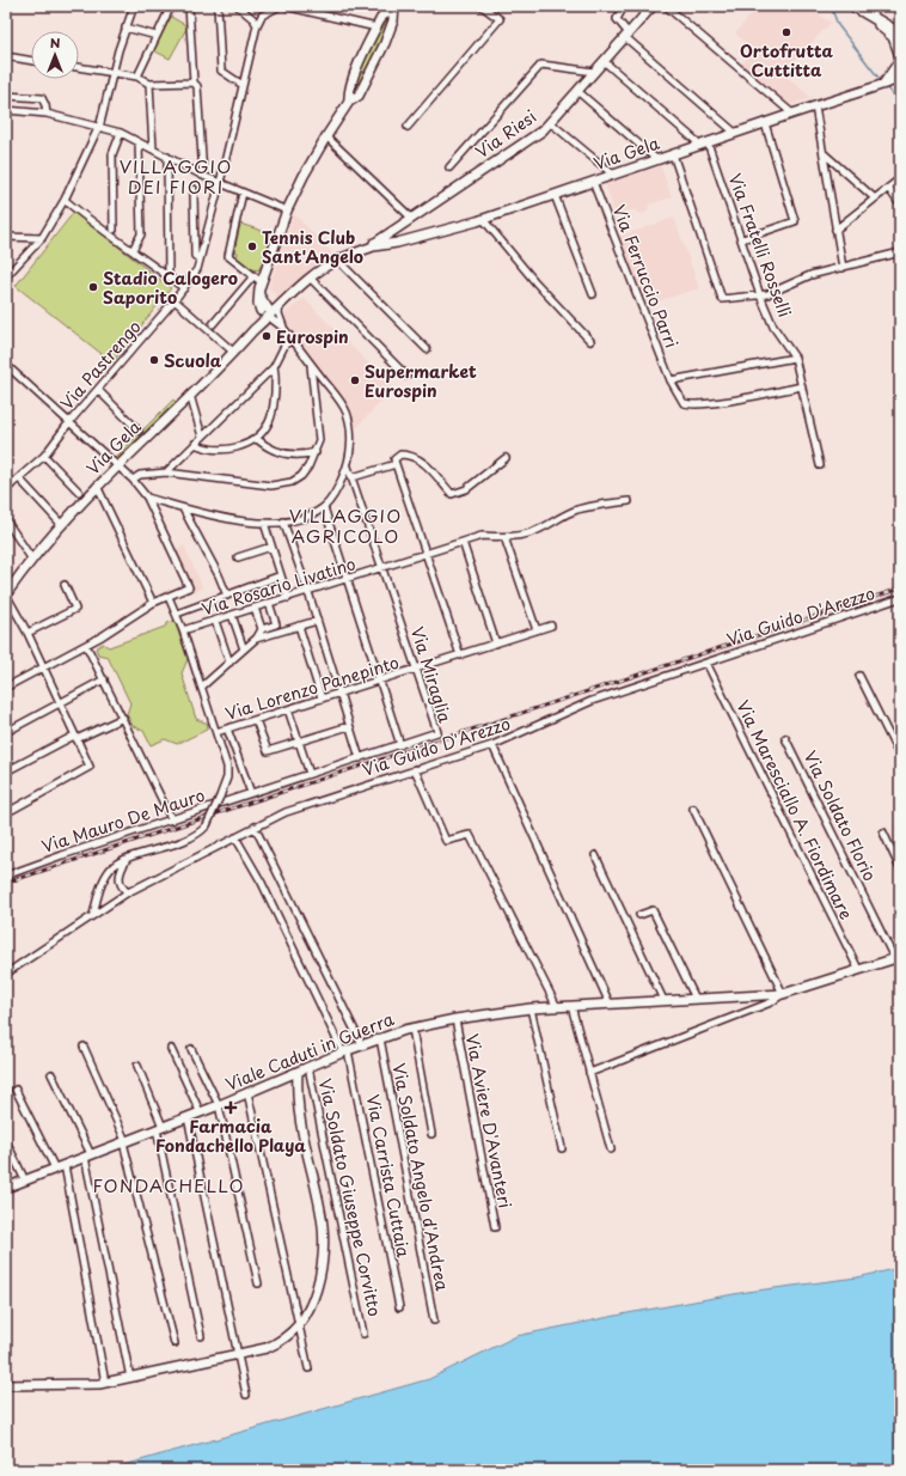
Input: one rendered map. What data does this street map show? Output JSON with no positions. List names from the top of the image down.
{
  "streets": {
    "street": [
      "Via Riesi",
      "Via Gela",
      "Via Fratelli Rosselli",
      "Via Ferruccio Parri",
      "Via Pastrengo",
      "Via Rosario Livatino",
      "Via Guido D'Arezzo",
      "Via Miraglia",
      "Via Lorenzo Panepinto",
      "Via Maresciallo A. Fiordimare",
      "Via Soldato Florio",
      "Via Mauro De Mauro",
      "Viale Caduti in Guerra",
      "Via Aviere D'Avanteri",
      "Via Carrista Cuttaia",
      "Via Soldato Angelo d'Andrea",
      "Via Soldato Giuseppe Corvitto"
    ]
  },
  "crossings": [
    ["Via Riesi", "Via Gela"],
    ["Via Gela", "Via Fratelli Rosselli"],
    ["Via Gela", "Via Ferruccio Parri"],
    ["Via Fratelli Rosselli", "Via Ferruccio Parri"],
    ["Via Rosario Livatino", "Via Miraglia"],
    ["Via Guido D'Arezzo", "Via Maresciallo A. Fiordimare"],
    ["Via Guido D'Arezzo", "Via Carrista Cuttaia"],
    ["Via Miraglia", "Via Lorenzo Panepinto"],
    ["Via Miraglia", "Via Mauro De Mauro"],
    ["Via Maresciallo A. Fiordimare", "Viale Caduti in Guerra"],
    ["Via Soldato Florio", "Viale Caduti in Guerra"],
    ["Viale Caduti in Guerra", "Via Aviere D'Avanteri"],
    ["Viale Caduti in Guerra", "Via Carrista Cuttaia"],
    ["Viale Caduti in Guerra", "Via Soldato Angelo d'Andrea"],
    ["Viale Caduti in Guerra", "Via Soldato Giuseppe Corvitto"]
  ],
  "districts": ["VILLAGGIO DEI FIORI", "VILLAGGIO AGRICOLO", "FONDACHELLO"],
  "places": {
    "other": [
      "Ortofrutta Cuttitta",
      "Tennis Club Sant'Angelo",
      "Stadio Calogero Saporito",
      "Eurospin",
      "Scuola",
      "Supermarket Eurospin"
    ],
    "health": ["Farmacia Fondachello Playa"]
  },
  "north": "top"
}
